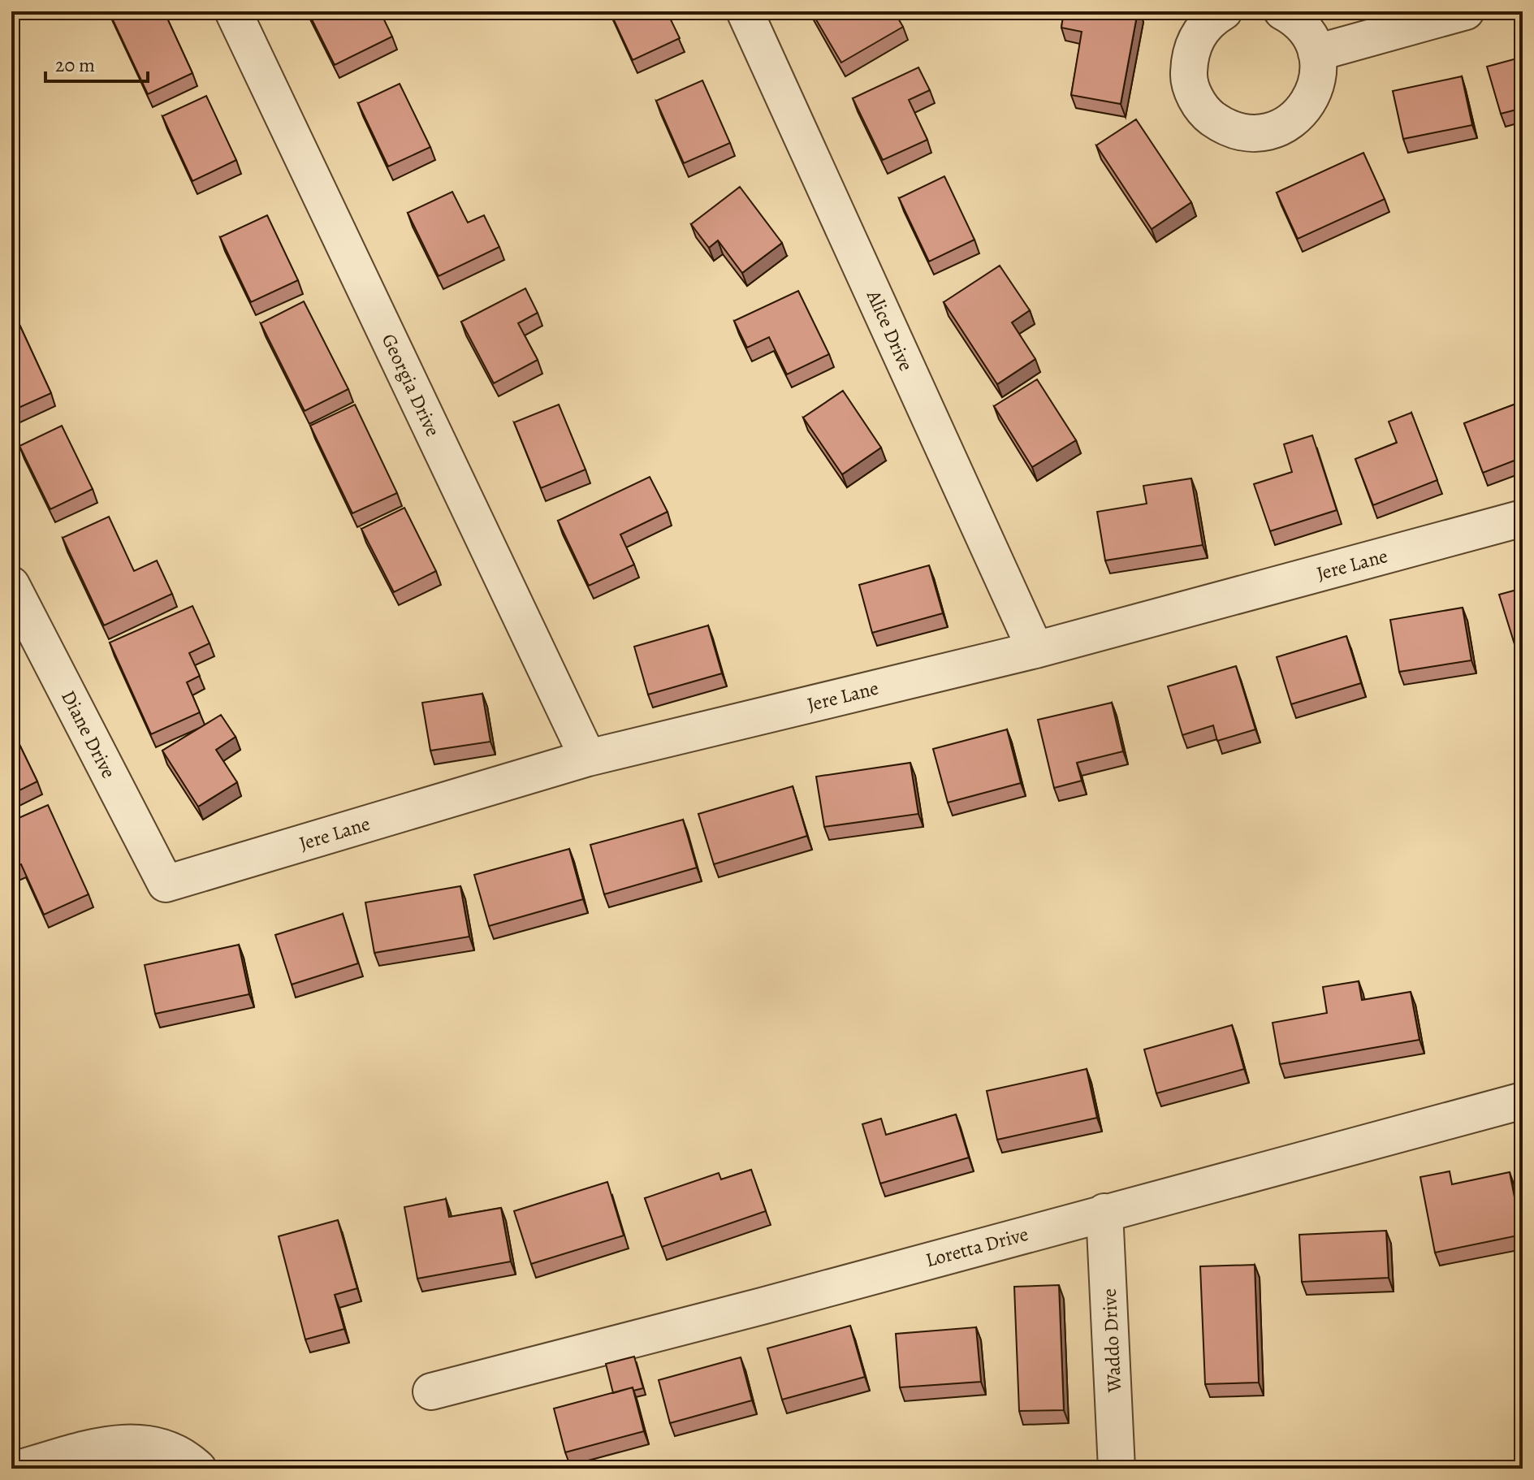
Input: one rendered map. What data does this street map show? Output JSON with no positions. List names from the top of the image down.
{
  "streets": {
    "street": [
      "Alice Drive",
      "Georgia Drive",
      "Jere Lane",
      "Diane Drive",
      "Loretta Drive",
      "Waddo Drive"
    ]
  },
  "crossings": [
    ["Alice Drive", "Jere Lane"],
    ["Georgia Drive", "Jere Lane"],
    ["Jere Lane", "Diane Drive"],
    ["Loretta Drive", "Waddo Drive"]
  ],
  "scale_bar": "20 m"
}
